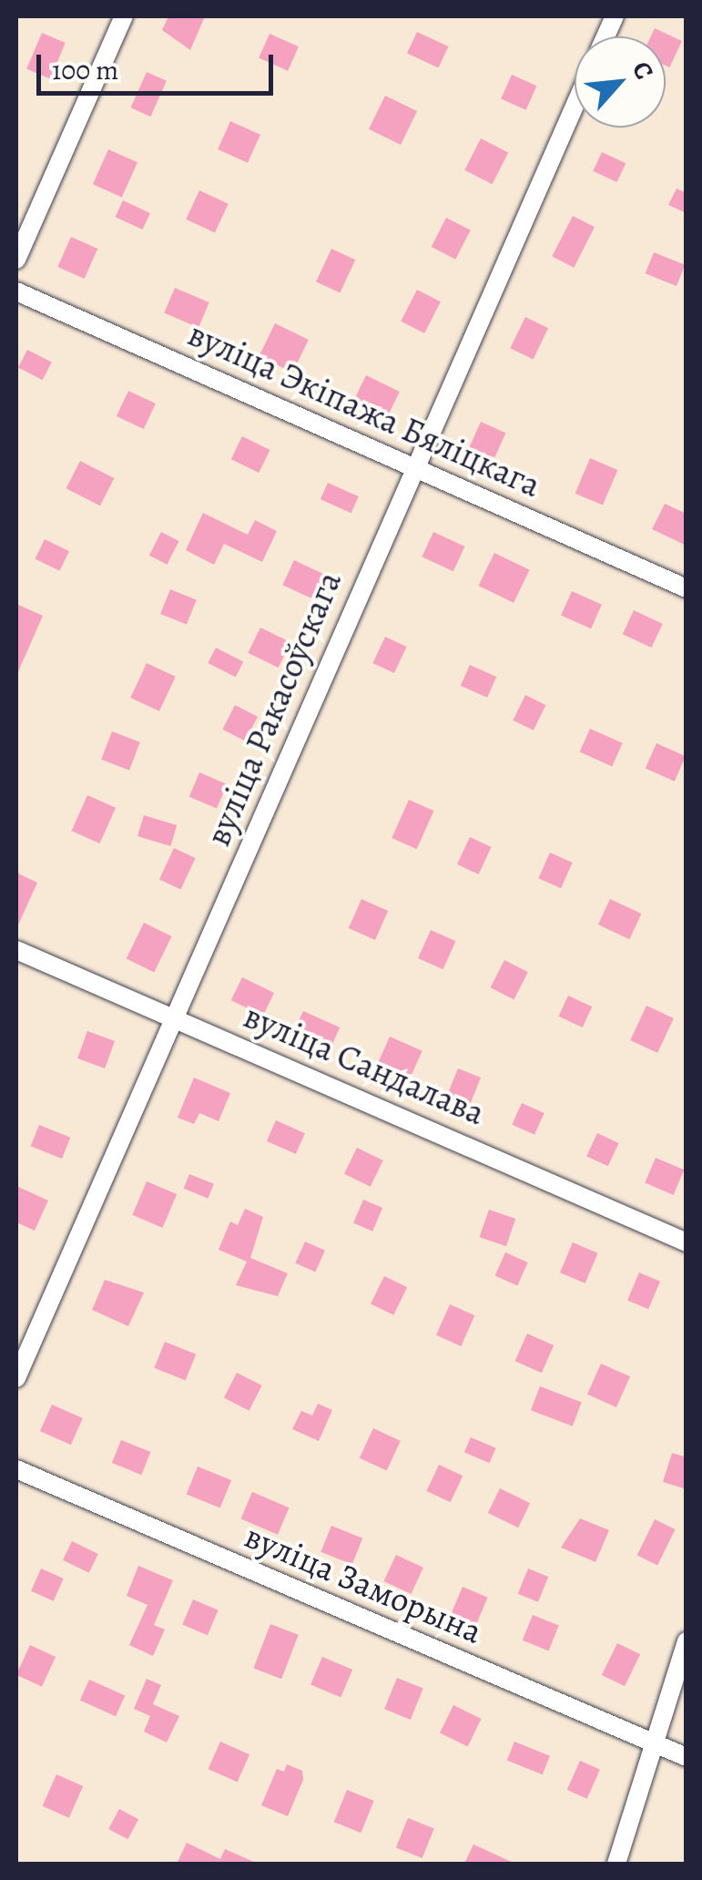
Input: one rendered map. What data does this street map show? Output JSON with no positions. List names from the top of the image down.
{
  "streets": {
    "street": [
      "вуліца Экіпажа Бяліцкага",
      "вуліца Ракасоўскага",
      "вуліца Сандалава",
      "вуліца Заморына"
    ]
  },
  "crossings": [
    ["вуліца Экіпажа Бяліцкага", "вуліца Ракасоўскага"],
    ["вуліца Ракасоўскага", "вуліца Сандалава"]
  ],
  "scale_bar": "100 m",
  "north": "top right"
}
